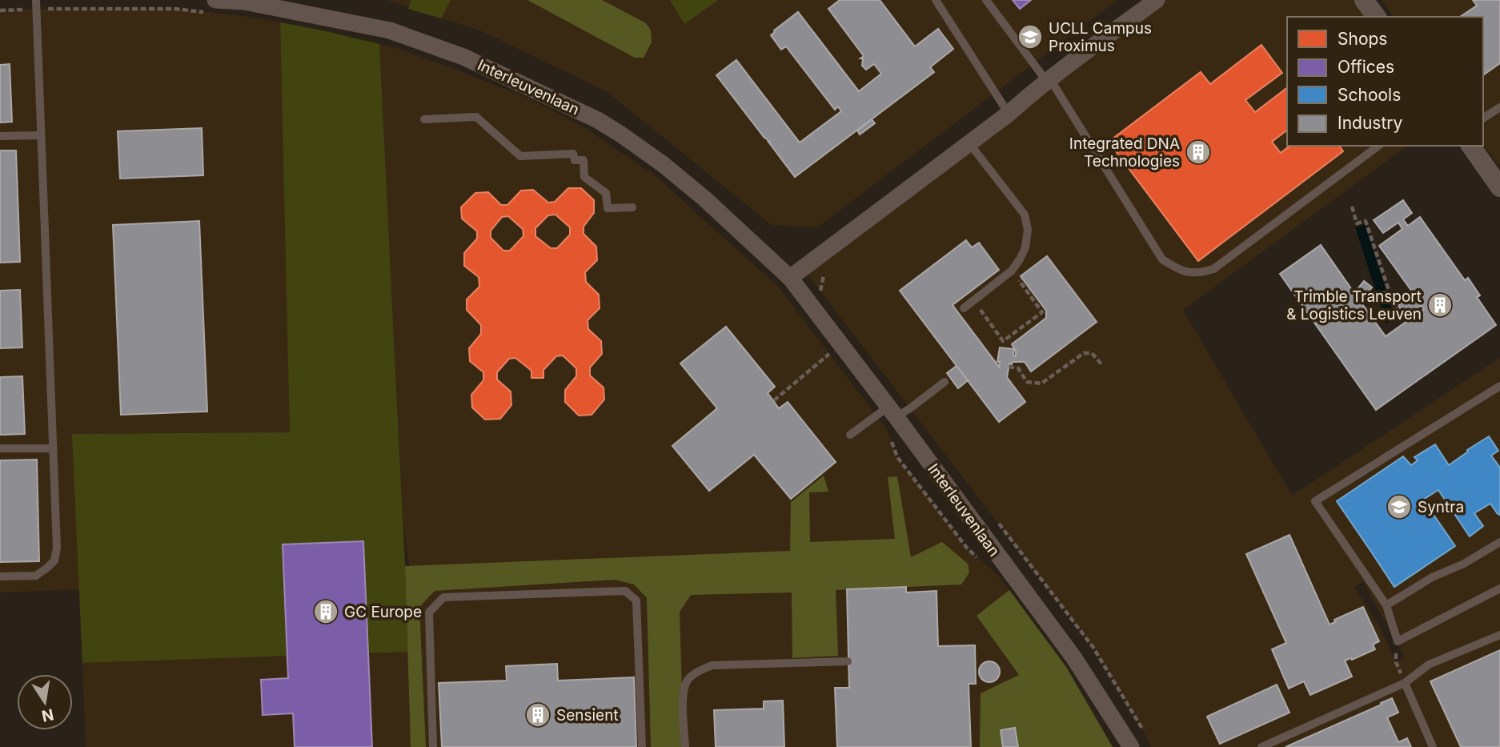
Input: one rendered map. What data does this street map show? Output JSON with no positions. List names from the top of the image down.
{
  "streets": {
    "street": ["Interleuvenlaan"]
  },
  "places": {
    "school or university": ["UCLL Campus Proximus", "Syntra"],
    "building": [
      "Integrated DNA Technologies",
      "Trimble Transport & Logistics Leuven",
      "GC Europe",
      "Sensient"
    ]
  },
  "legend": [
    "Shops",
    "Offices",
    "Schools",
    "Industry"
  ],
  "north": "bottom"
}
